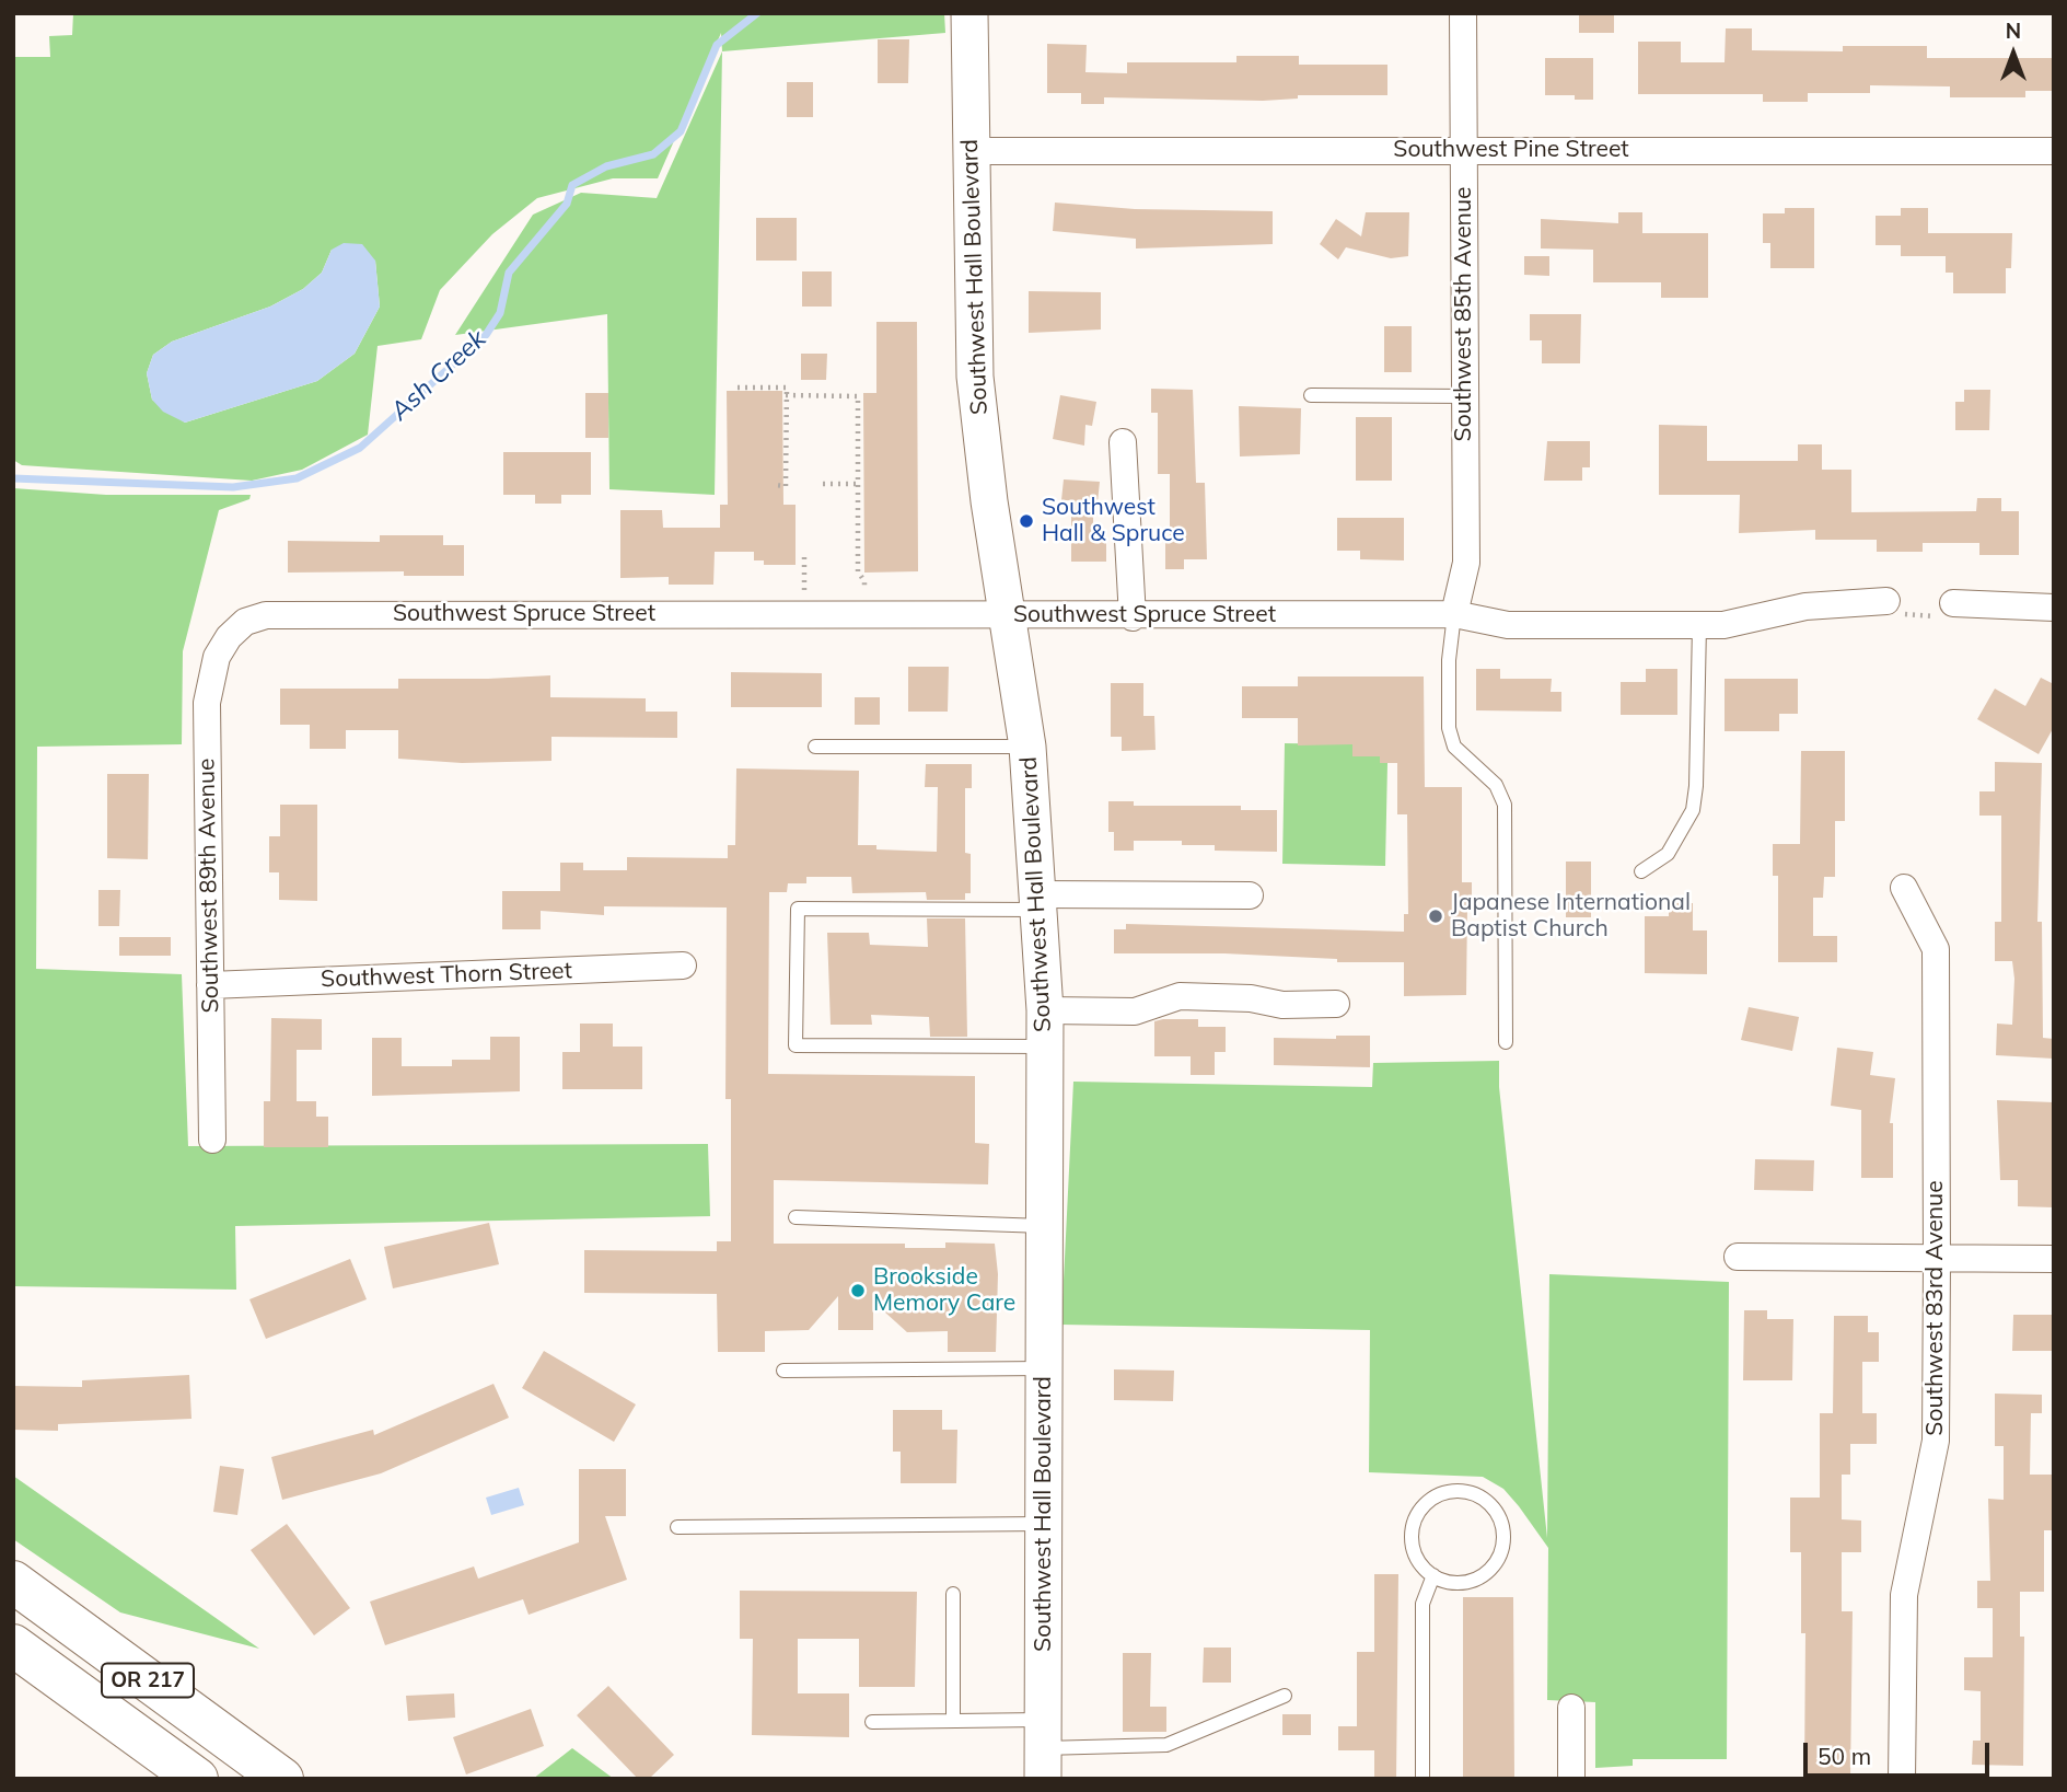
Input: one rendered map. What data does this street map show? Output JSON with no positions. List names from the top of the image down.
{
  "streets": {
    "highway": ["OR 217"],
    "main road": ["Southwest Hall Boulevard"],
    "street": [
      "Southwest Pine Street",
      "Southwest 85th Avenue",
      "Southwest Spruce Street",
      "Southwest 89th Avenue",
      "Southwest Thorn Street",
      "Southwest 83rd Avenue"
    ]
  },
  "crossings": [
    ["Southwest Pine Street", "Southwest Hall Boulevard"],
    ["Southwest Pine Street", "Southwest 85th Avenue"],
    ["Southwest Hall Boulevard", "Southwest Spruce Street"],
    ["Southwest 85th Avenue", "Southwest Spruce Street"],
    ["Southwest Spruce Street", "Southwest 89th Avenue"],
    ["Southwest 89th Avenue", "Southwest Thorn Street"]
  ],
  "water": ["Ash Creek"],
  "places": ["Southwest Hall & Spruce", "Japanese International Baptist Church", "Brookside Memory Care"],
  "scale_bar": "50 m",
  "north": "top"
}
